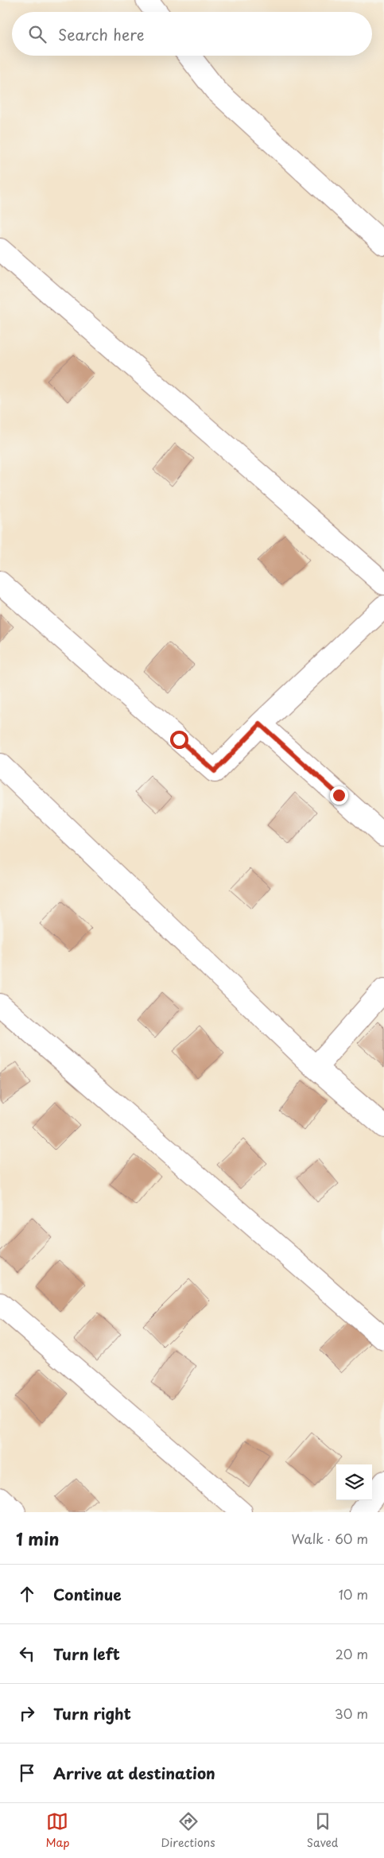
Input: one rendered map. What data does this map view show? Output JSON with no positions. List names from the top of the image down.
{
  "page": {
    "search": "Search here",
    "heading": ["1 min", "Walk · 60 m"],
    "list": [
      ["Continue", "10 m"],
      ["Turn left", "20 m"],
      ["Turn right", "30 m"],
      "Arrive at destination"
    ],
    "nav": ["Map", "Directions", "Saved"]
  }
}
